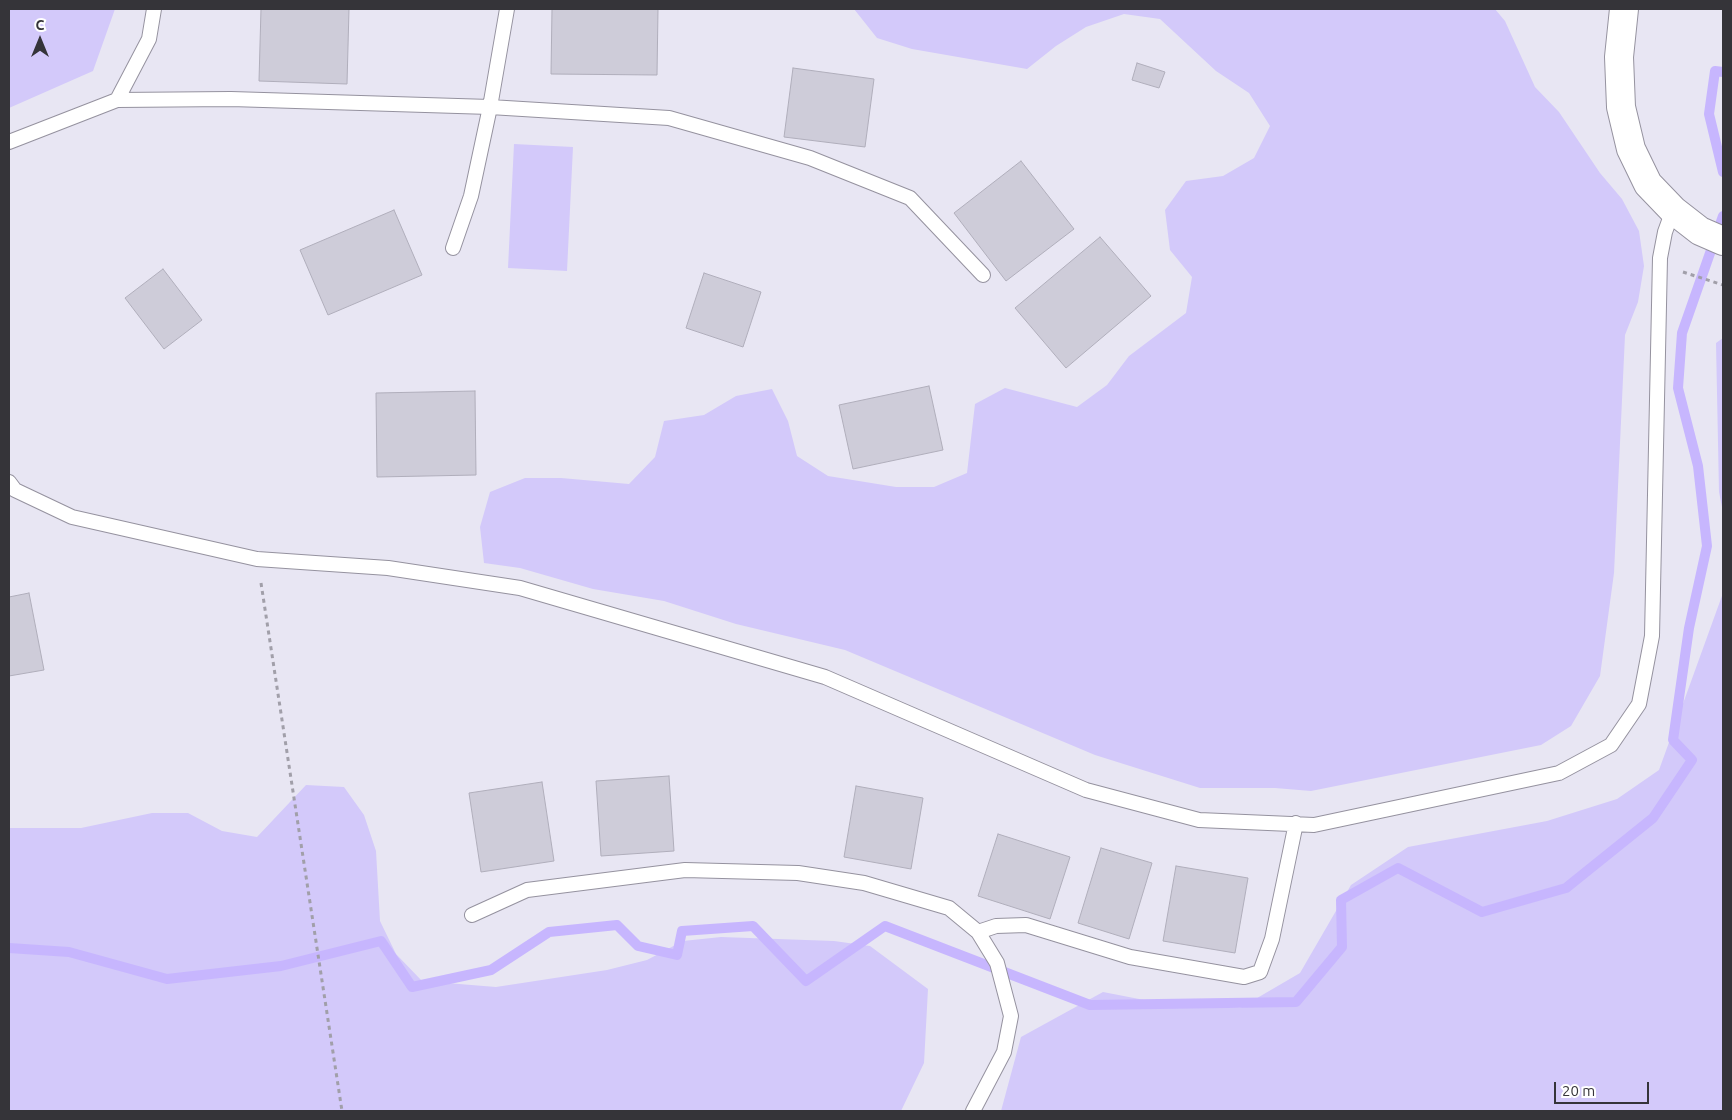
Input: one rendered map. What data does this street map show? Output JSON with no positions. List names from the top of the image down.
{
  "scale_bar": "20 m",
  "north": "top"
}
